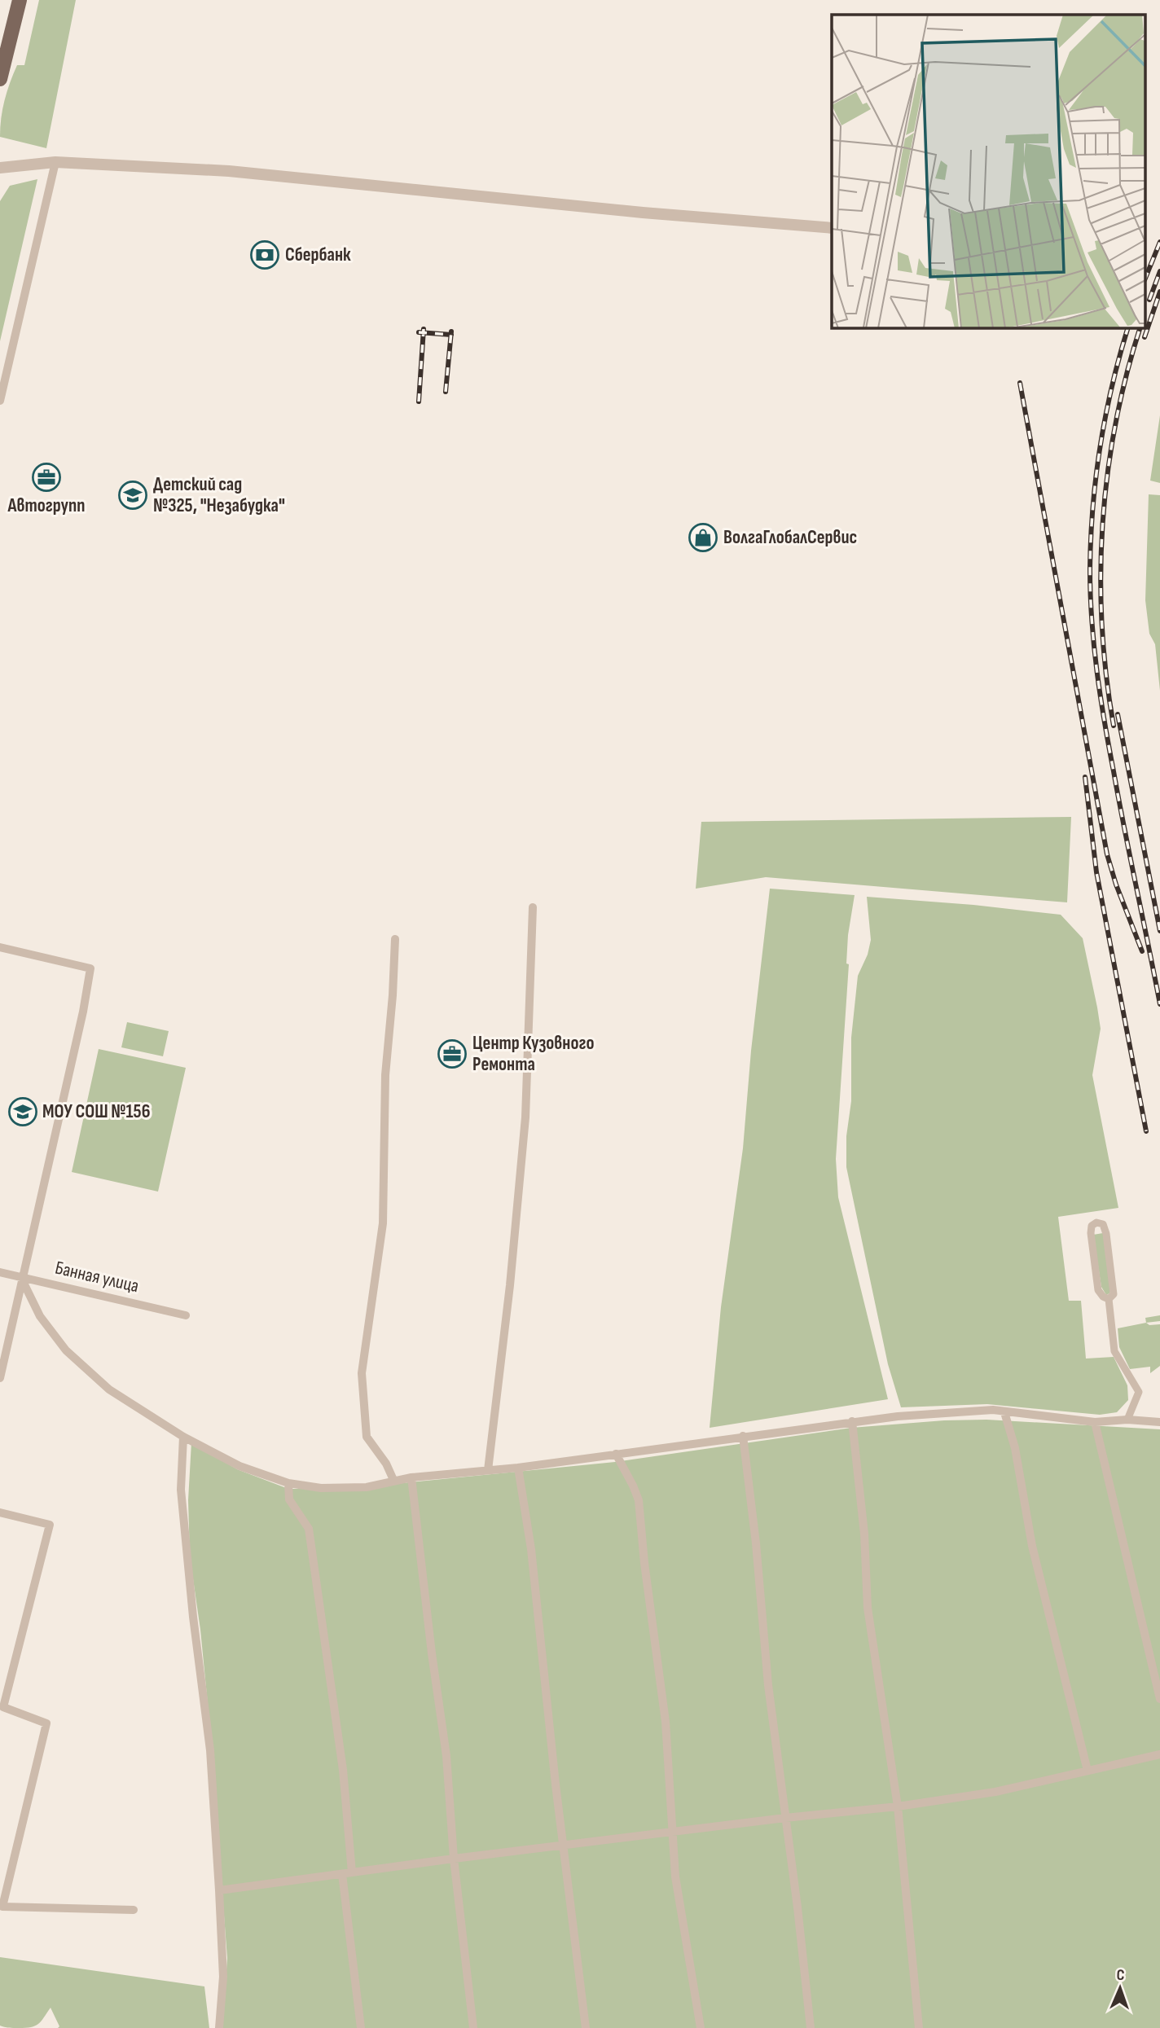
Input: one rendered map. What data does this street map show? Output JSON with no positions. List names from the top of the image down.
{
  "streets": {
    "street": ["Банная улица"]
  },
  "places": {
    "bank": ["Сбербанк"],
    "office": ["Автогрупп", "Центр Кузовного Ремонта"],
    "school or university": ["Детский сад №325, \"Незабудка\"", "МОУ СОШ №156"],
    "shop": ["ВолгаГлобалСервис"]
  },
  "north": "top"
}
